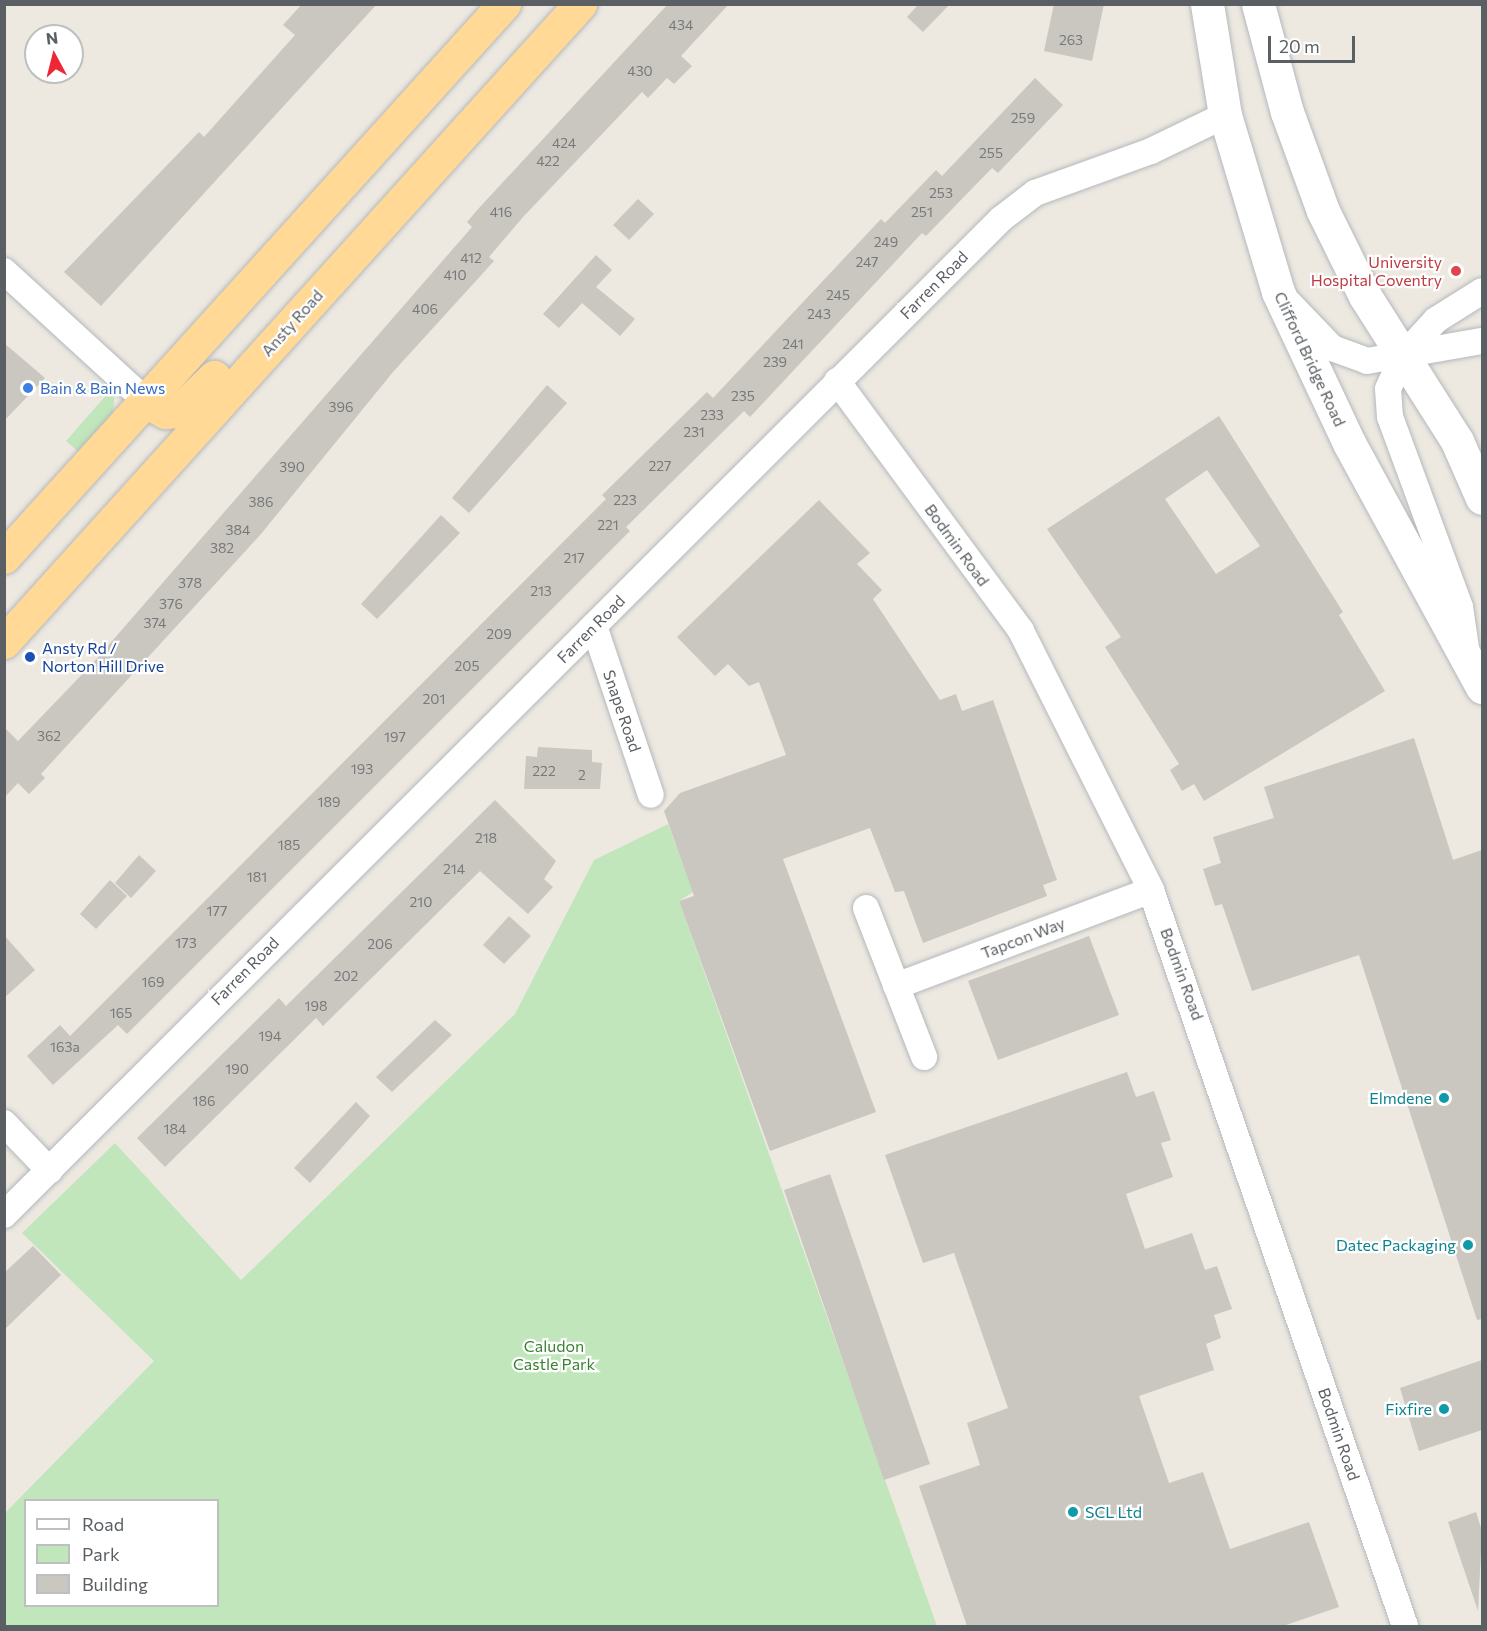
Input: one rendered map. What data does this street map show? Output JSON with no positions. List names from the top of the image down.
{
  "streets": {
    "highway": ["Ansty Road"],
    "main road": ["Clifford Bridge Road"],
    "street": [
      "Farren Road",
      "Bodmin Road",
      "Snape Road",
      "Tapcon Way"
    ]
  },
  "crossings": [
    ["Farren Road", "Clifford Bridge Road"],
    ["Farren Road", "Bodmin Road"],
    ["Farren Road", "Snape Road"],
    ["Bodmin Road", "Tapcon Way"]
  ],
  "parks": ["Caludon Castle Park"],
  "places": [
    "University Hospital Coventry",
    "Bain & Bain News",
    "Ansty Rd / Norton Hill Drive",
    "Elmdene",
    "Datec Packaging",
    "Fixfire",
    "SCL Ltd"
  ],
  "house_numbers": [
    "434",
    "263",
    "430",
    "259",
    "424",
    "255",
    "422",
    "253",
    "416",
    "251",
    "249",
    "412",
    "247",
    "410",
    "245",
    "406",
    "243",
    "241",
    "239",
    "235",
    "396",
    "233",
    "231",
    "227",
    "390",
    "223",
    "386",
    "221",
    "384",
    "382",
    "217",
    "378",
    "213",
    "376",
    "374",
    "209",
    "205",
    "201",
    "362",
    "197",
    "193",
    "222",
    "2",
    "189",
    "218",
    "185",
    "214",
    "181",
    "210",
    "177",
    "173",
    "206",
    "202",
    "169",
    "198",
    "165",
    "194",
    "163a",
    "190",
    "186",
    "184"
  ],
  "legend": ["Road", "Park", "Building"],
  "scale_bar": "20 m",
  "north": "top"
}
